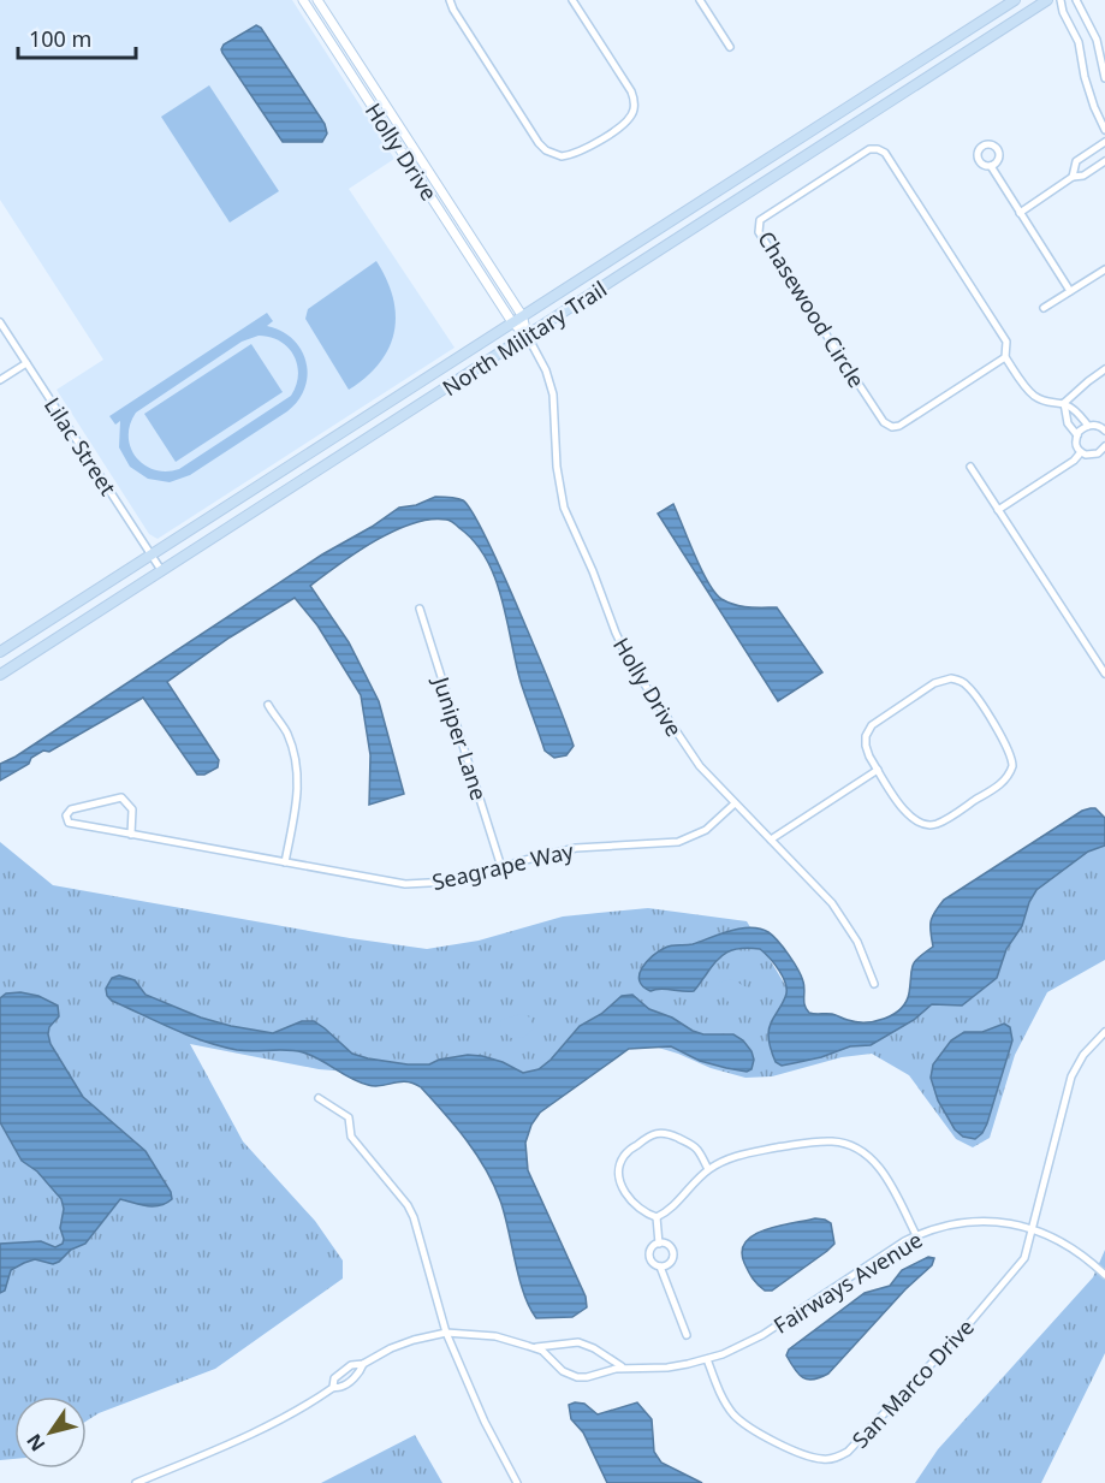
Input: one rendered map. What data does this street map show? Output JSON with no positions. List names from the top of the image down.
{
  "streets": {
    "main road": ["North Military Trail"],
    "street": [
      "Holly Drive",
      "Chasewood Circle",
      "Lilac Street",
      "Juniper Lane",
      "Seagrape Way",
      "Fairways Avenue",
      "San Marco Drive"
    ]
  },
  "crossings": [
    ["Holly Drive", "North Military Trail"],
    ["Holly Drive", "Seagrape Way"],
    ["North Military Trail", "Lilac Street"],
    ["Juniper Lane", "Seagrape Way"],
    ["Fairways Avenue", "San Marco Drive"]
  ],
  "scale_bar": "100 m",
  "north": "bottom left"
}
